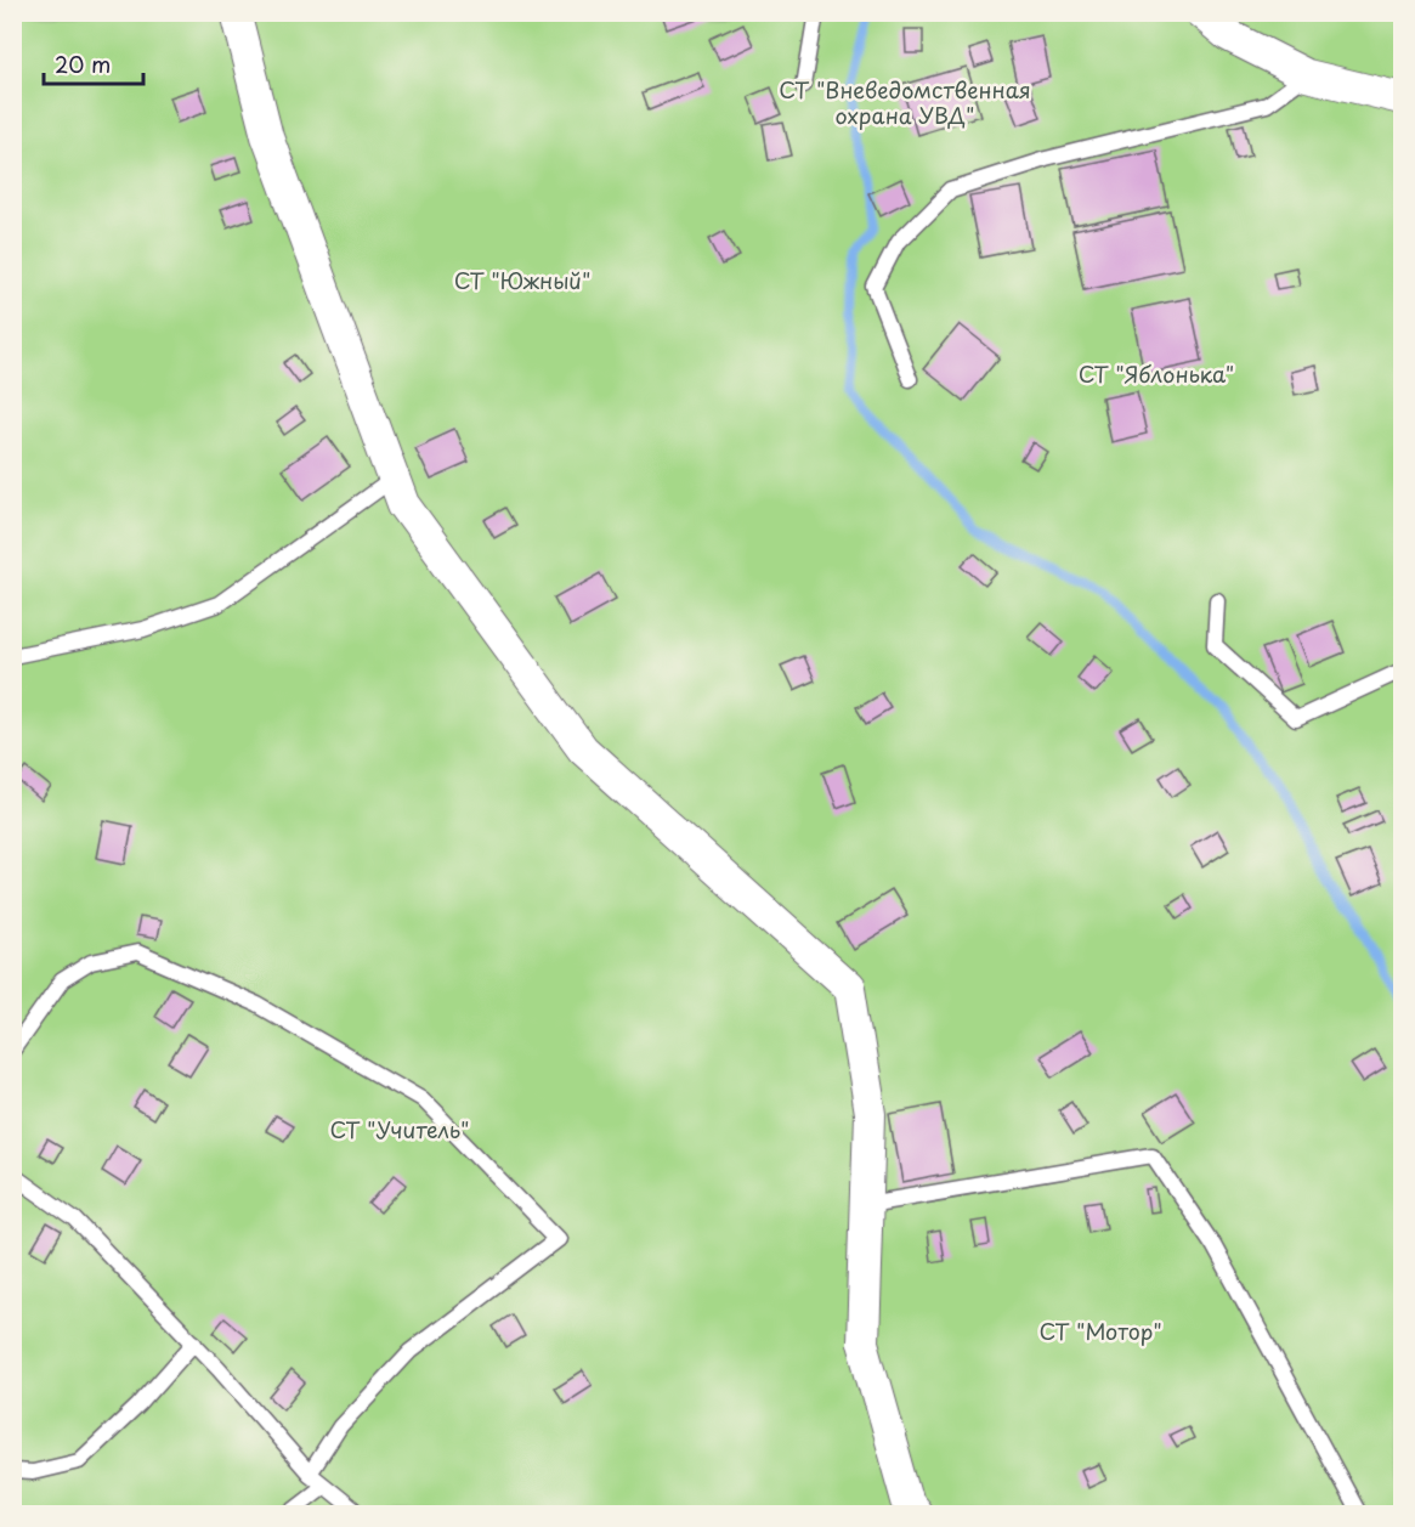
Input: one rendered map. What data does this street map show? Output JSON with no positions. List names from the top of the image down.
{
  "parks": [
    "СТ \"Вневедомственная охрана УВД\"",
    "СТ \"Южный\"",
    "СТ \"Яблонька\"",
    "СТ \"Учитель\"",
    "СТ \"Мотор\""
  ],
  "scale_bar": "20 m"
}
